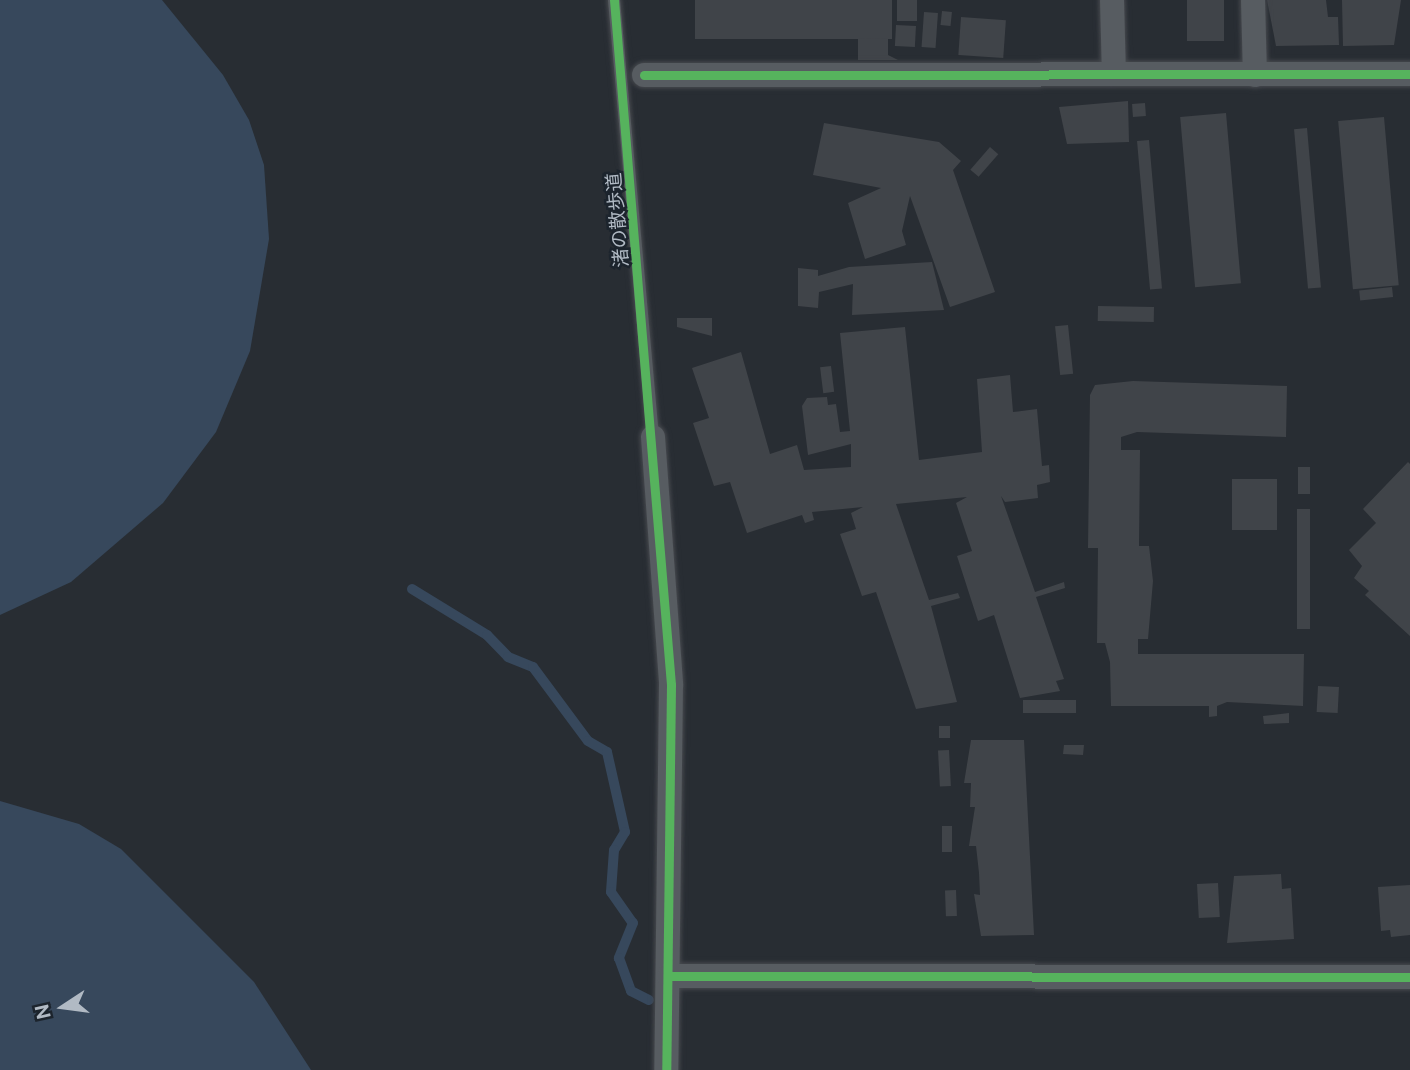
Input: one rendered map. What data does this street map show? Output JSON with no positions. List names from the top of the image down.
{
  "streets": {
    "lane": ["渚の散歩道"]
  },
  "north": "left"
}
